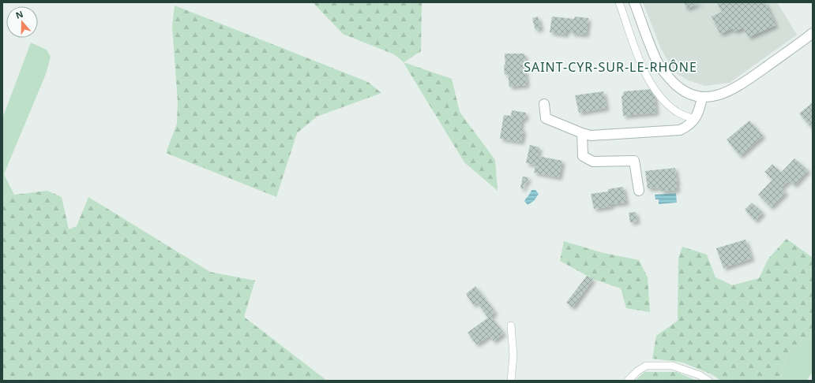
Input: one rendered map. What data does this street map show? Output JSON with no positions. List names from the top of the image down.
{
  "districts": ["SAINT-CYR-SUR-LE-RHÔNE"],
  "north": "top"
}
